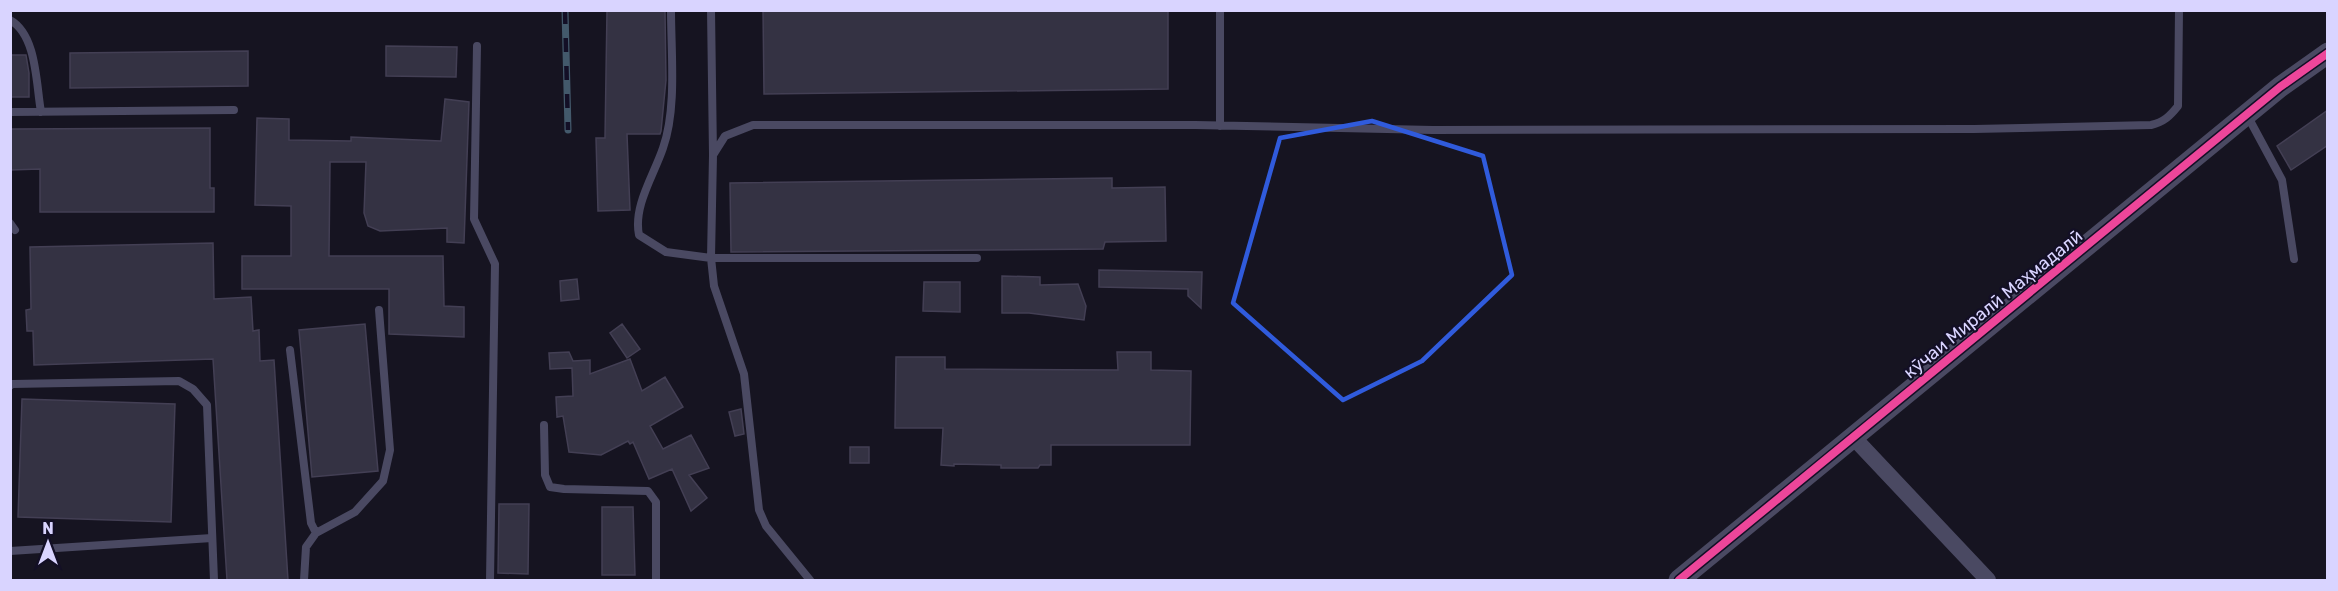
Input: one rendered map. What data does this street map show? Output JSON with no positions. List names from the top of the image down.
{
  "streets": {
    "street": ["кӯчаи Миралӣ Маҳмадалӣ"]
  },
  "north": "top"
}
